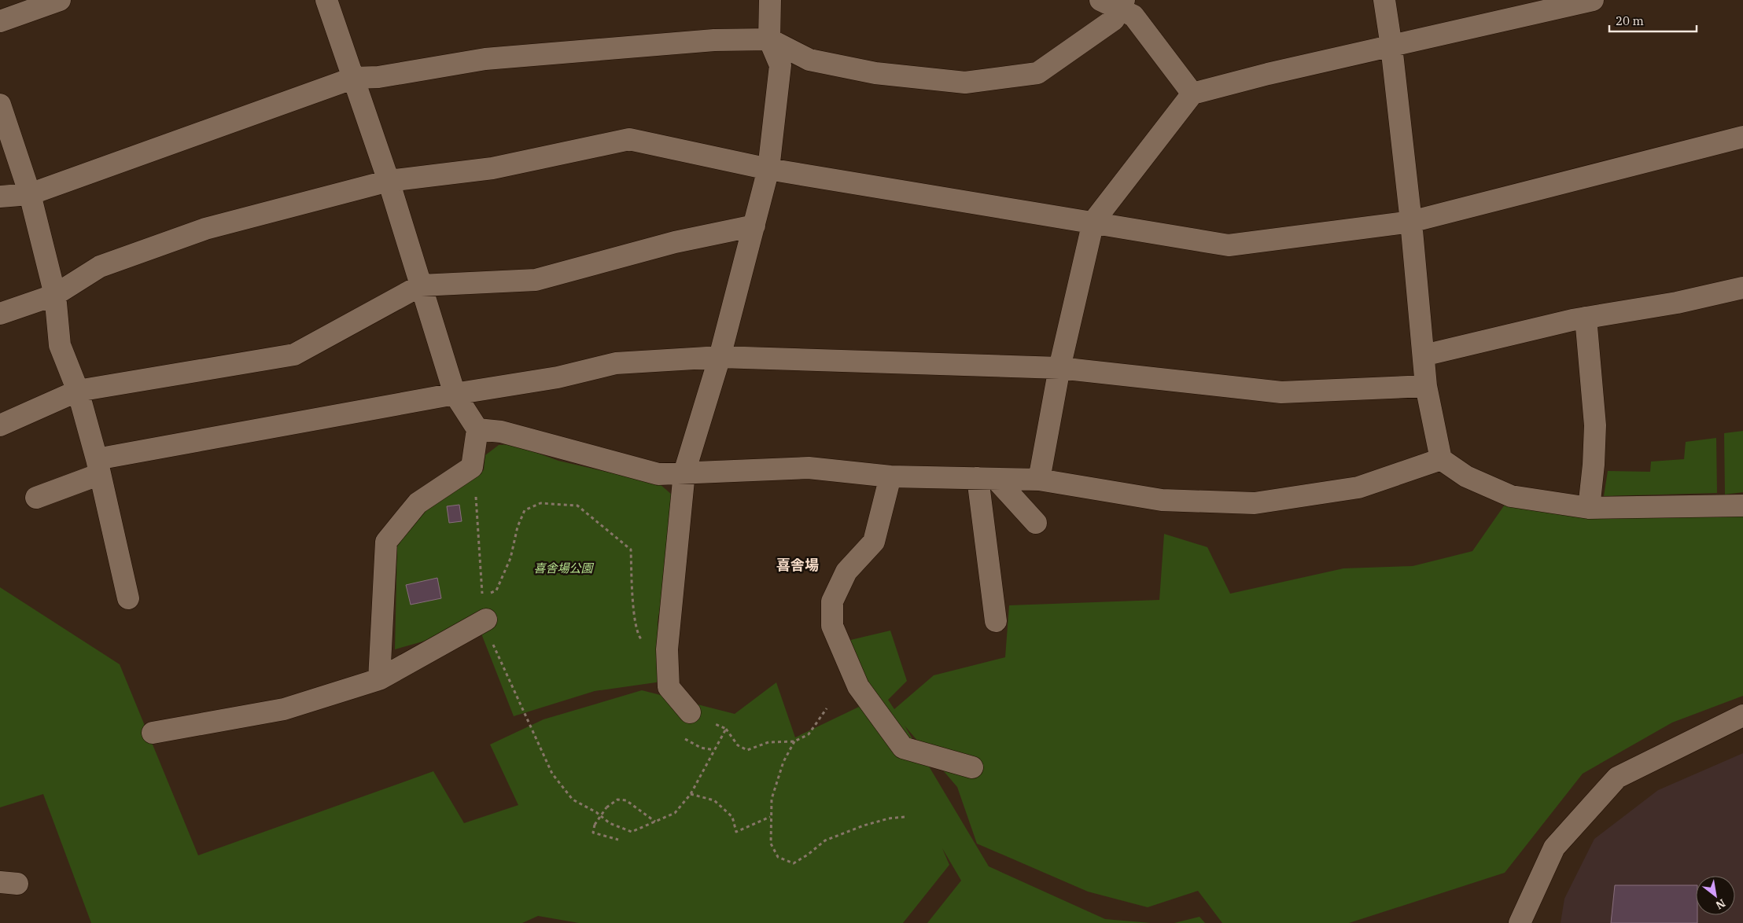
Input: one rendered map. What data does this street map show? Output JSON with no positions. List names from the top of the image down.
{
  "districts": ["喜舎場"],
  "parks": ["喜舎場公園"],
  "scale_bar": "20 m",
  "north": "bottom right"
}
